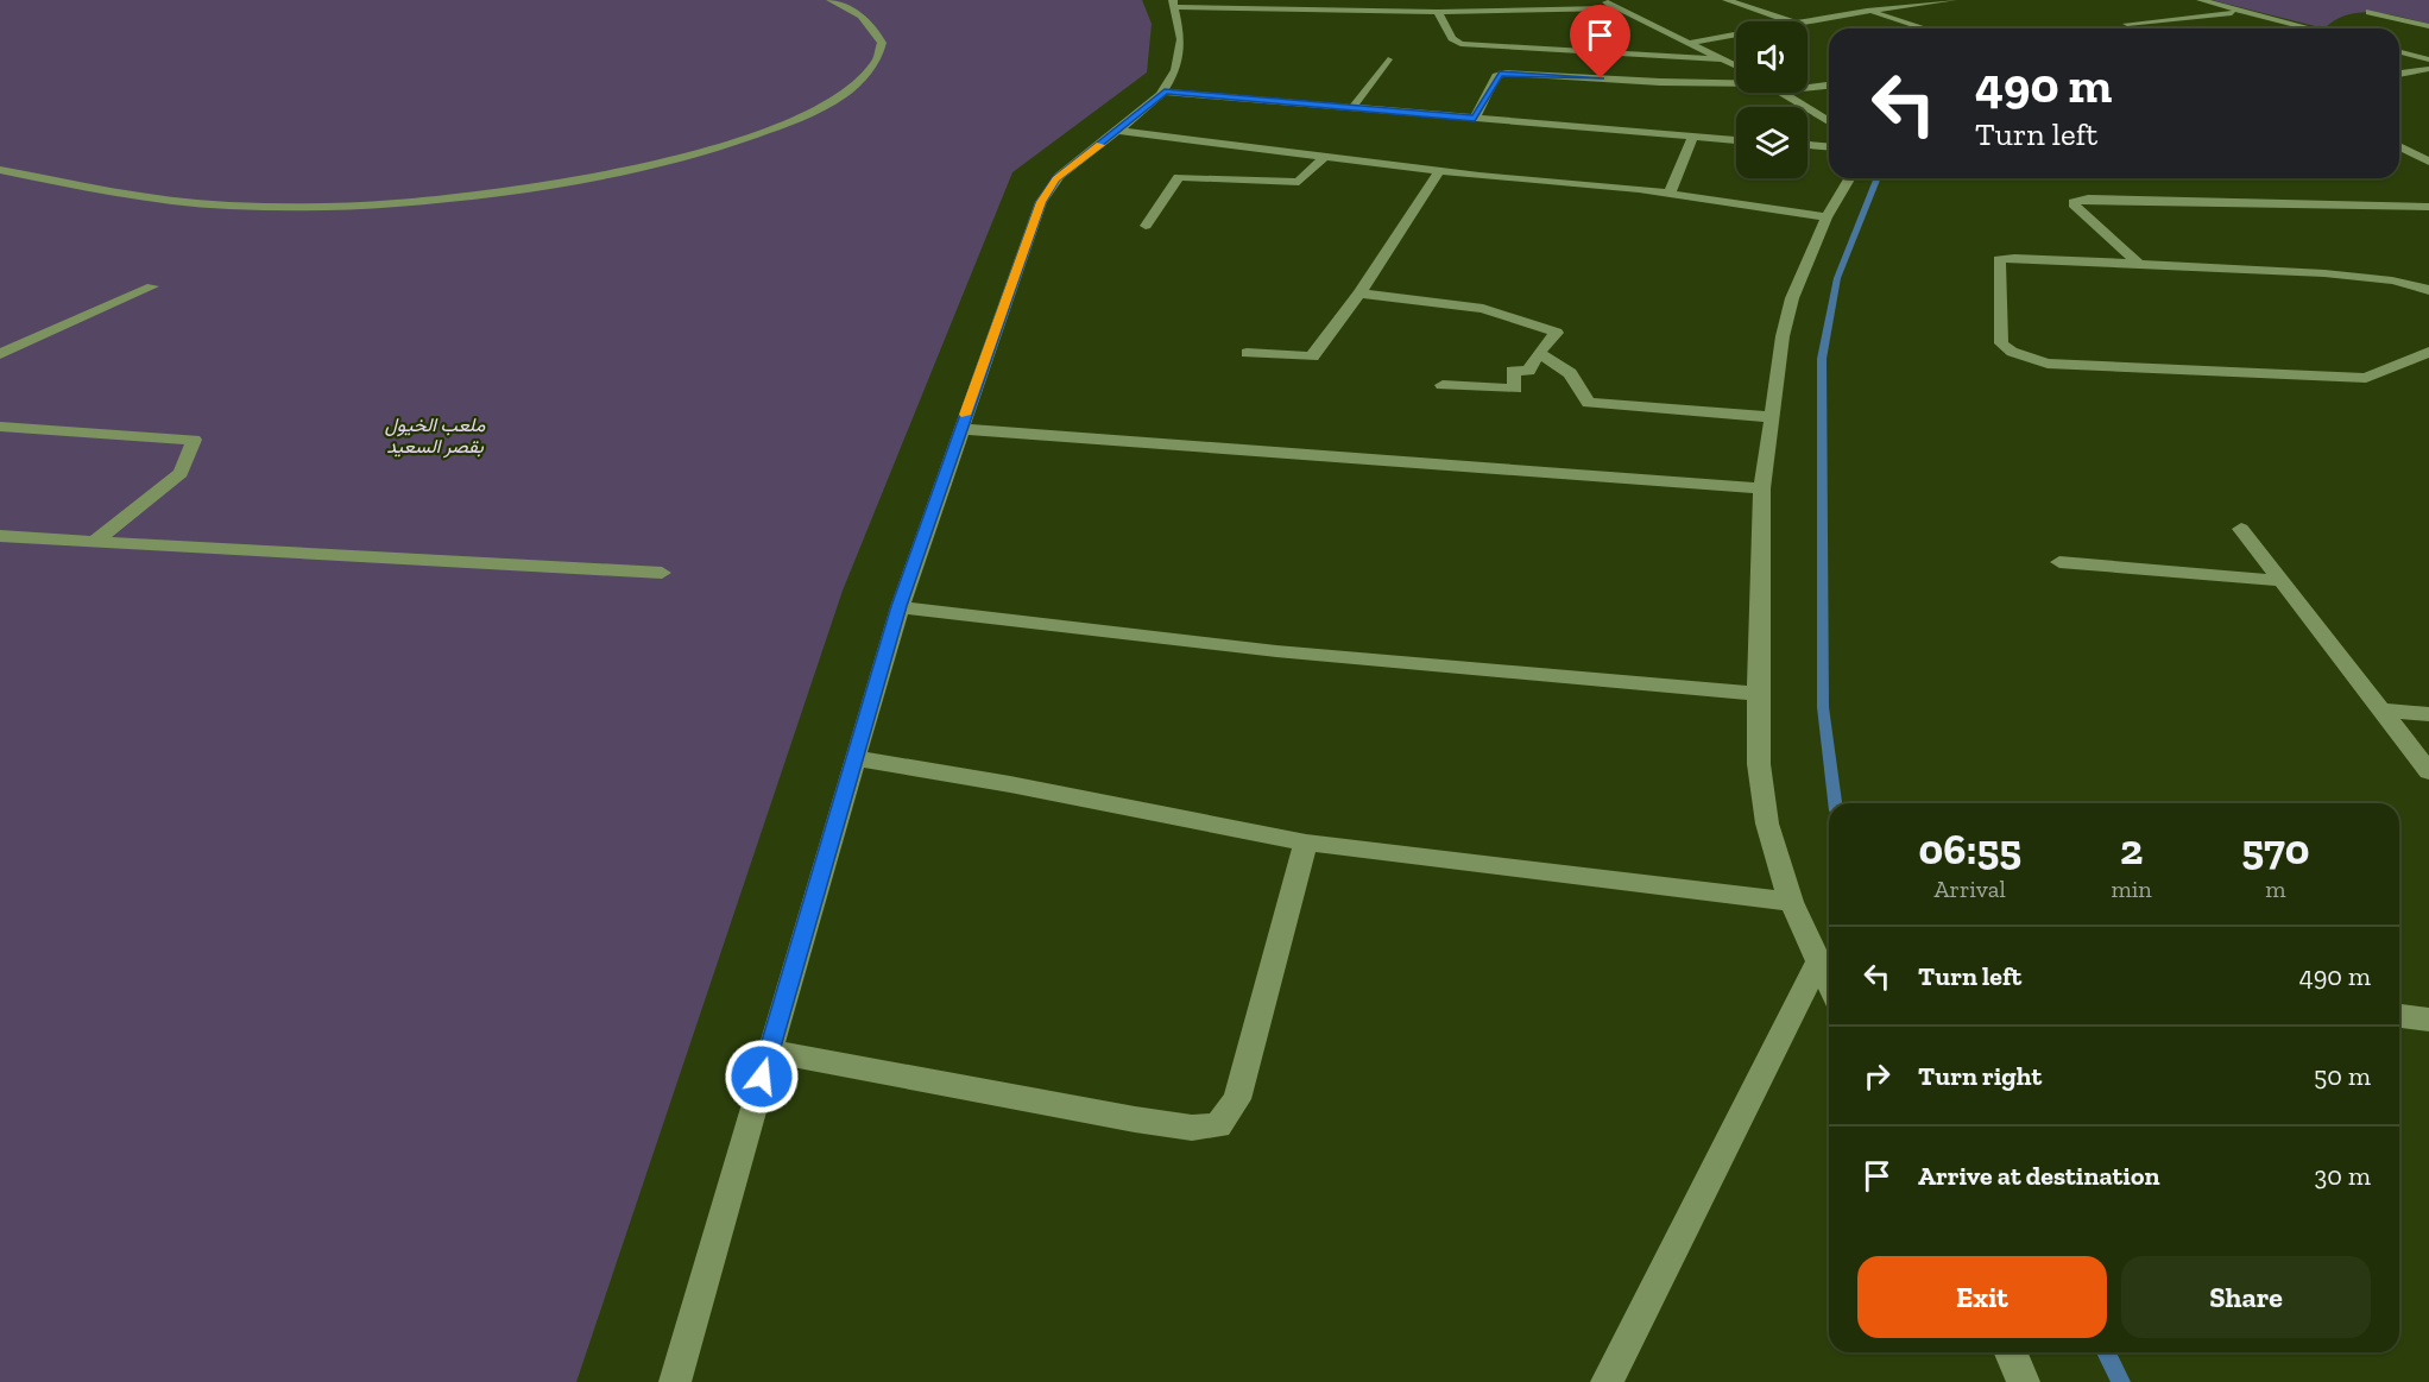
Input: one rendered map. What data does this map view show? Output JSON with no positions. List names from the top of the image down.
{
  "parks": ["ملعب الخيول بقصر السعيد"],
  "page": {
    "turn": ["490 m", "Turn left"],
    "eta": [
      "06:55",
      "Arrival",
      "2",
      "min",
      "570",
      "m"
    ],
    "list": [
      {
        "name": "Turn left",
        "value": "490 m"
      },
      {
        "name": "Turn right",
        "value": "50 m"
      },
      {
        "name": "Arrive at destination",
        "value": "30 m"
      }
    ],
    "buttons": ["Exit", "Share"]
  }
}
